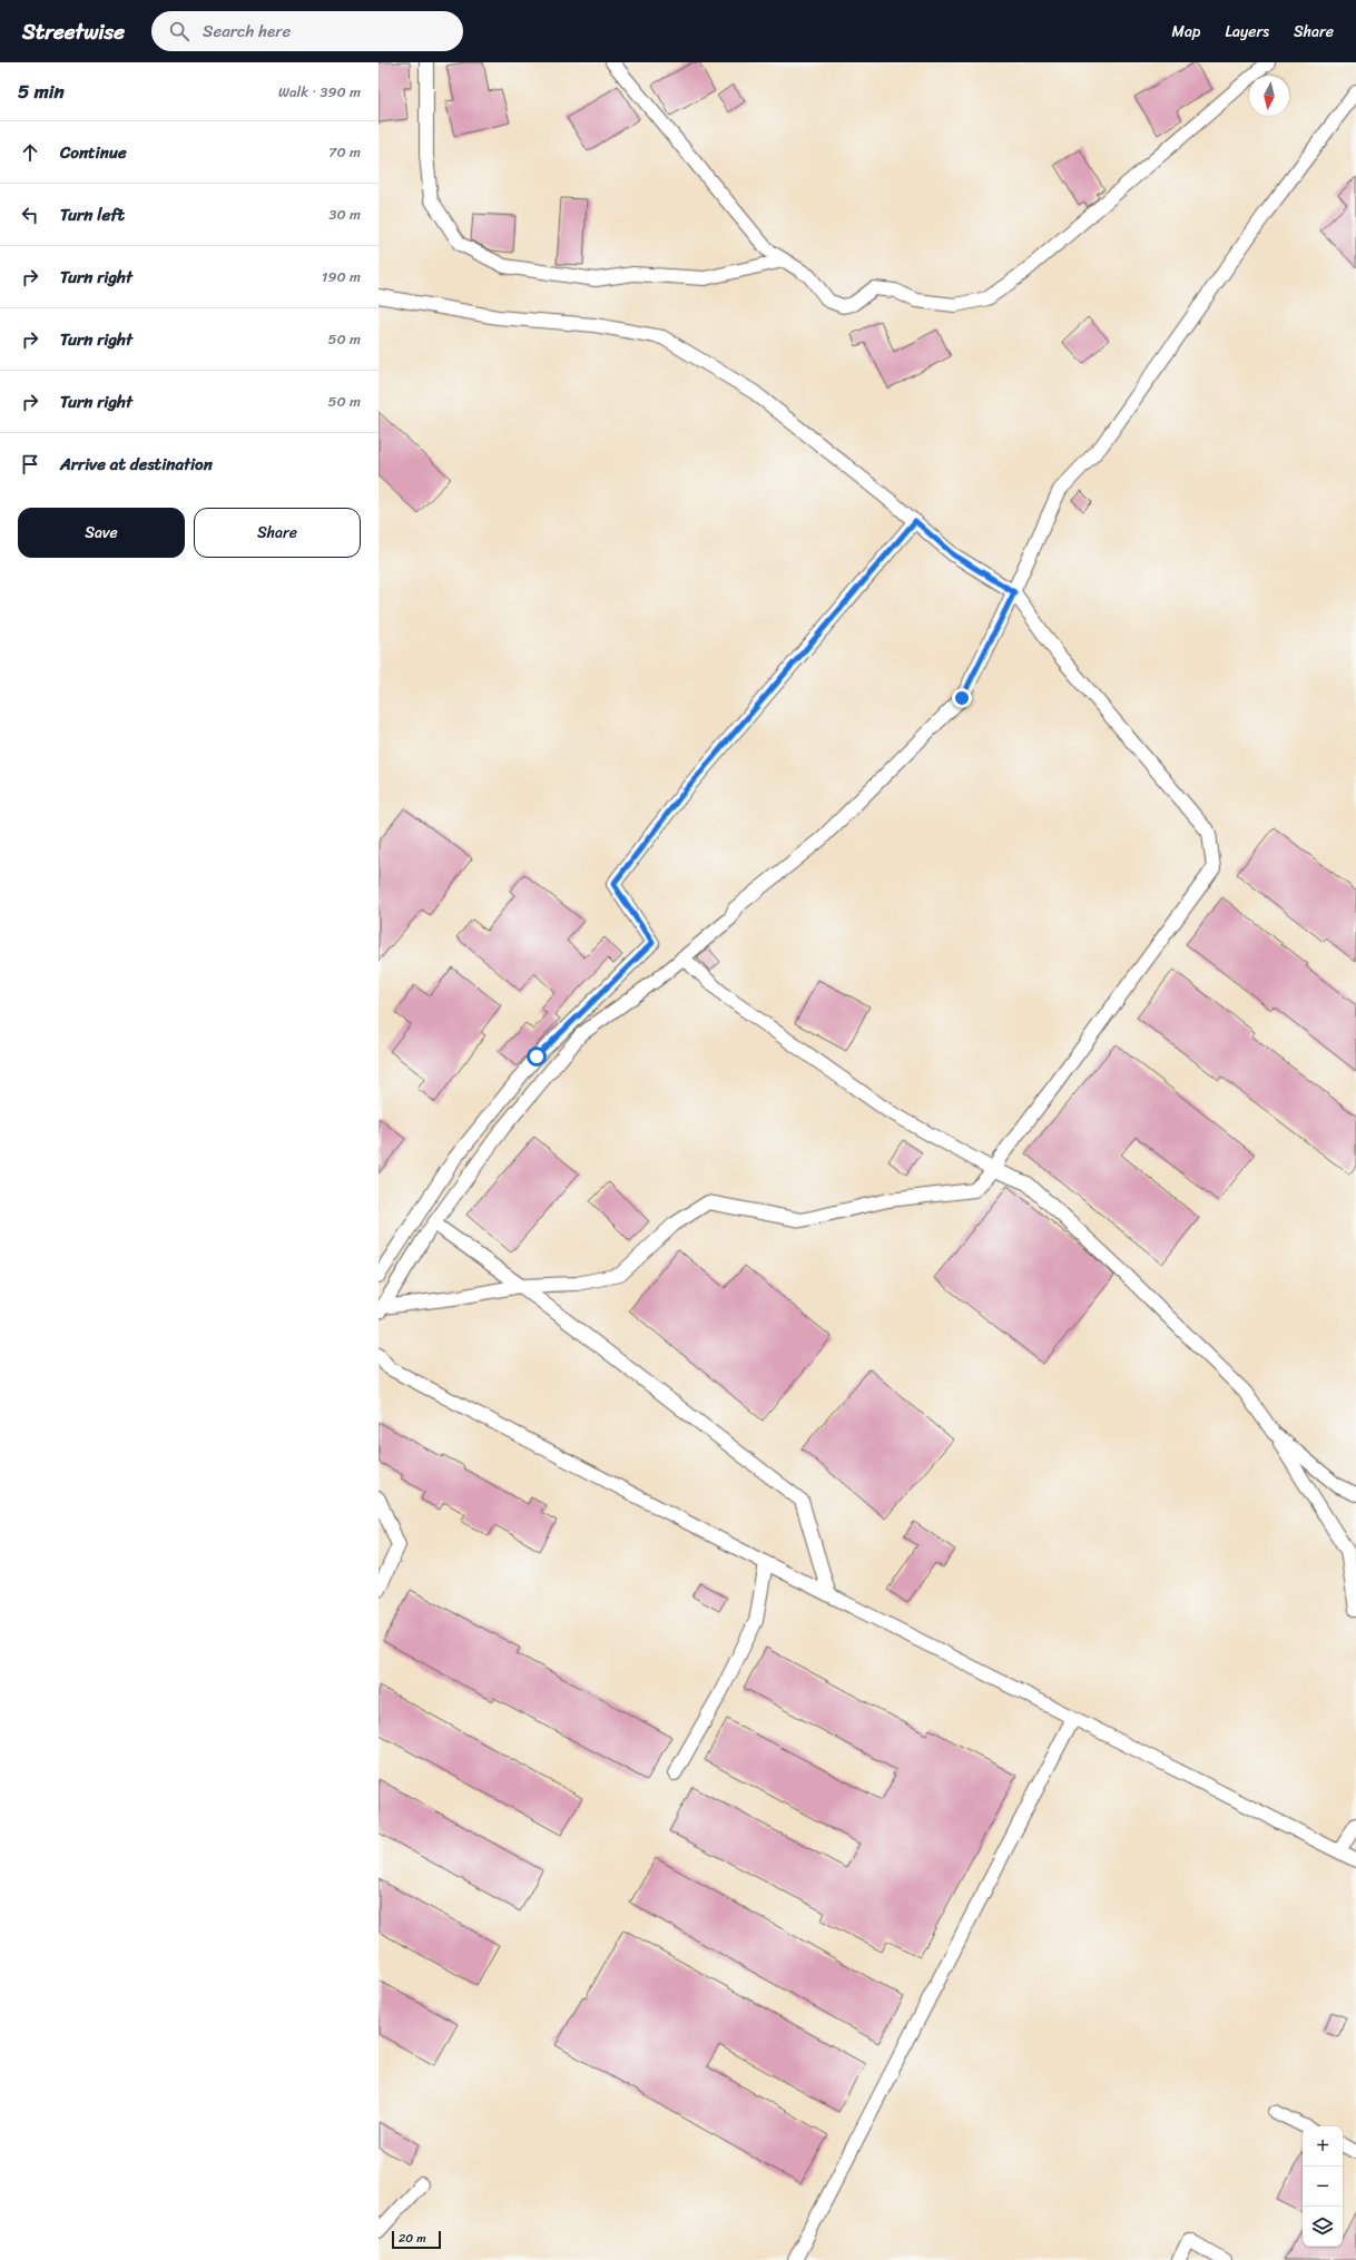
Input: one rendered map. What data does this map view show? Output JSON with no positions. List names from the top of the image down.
{
  "scale_bar": "20 m",
  "north": "bottom",
  "page": {
    "header": "Streetwise",
    "search": "Search here",
    "nav": ["Map", "Layers", "Share"],
    "heading": ["5 min", "Walk · 390 m"],
    "list": [
      ["Continue", "70 m"],
      ["Turn left", "30 m"],
      ["Turn right", "190 m"],
      ["Turn right", "50 m"],
      ["Turn right", "50 m"],
      "Arrive at destination"
    ],
    "buttons": ["Save", "Share"],
    "map_buttons": ["+", "−"],
    "scale": "20 m"
  }
}
